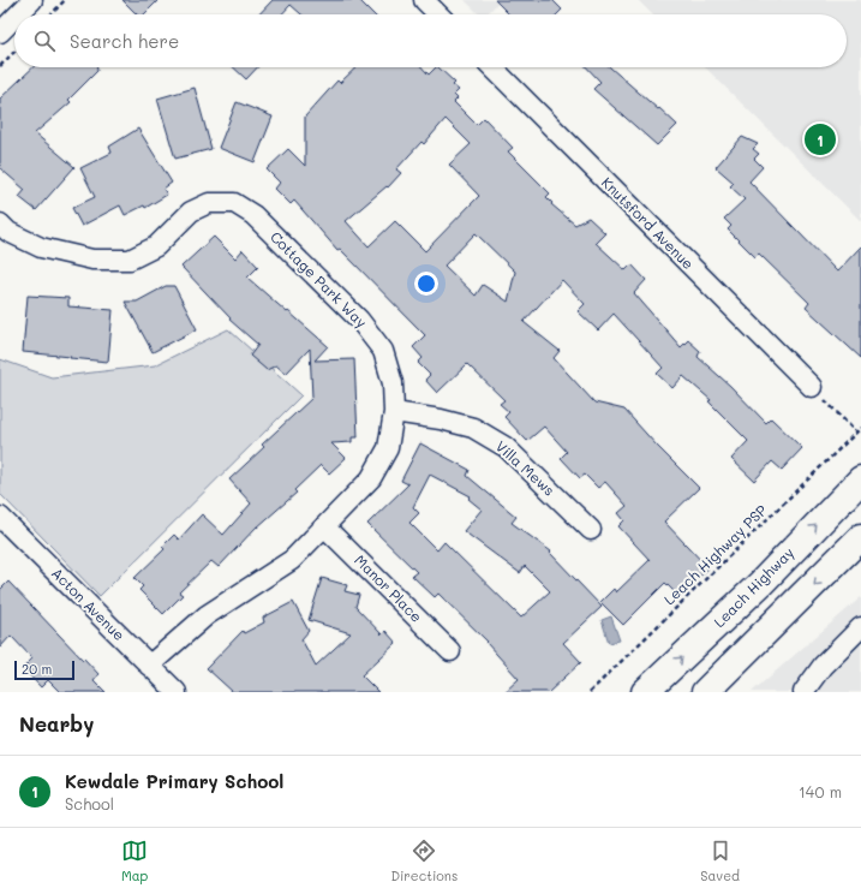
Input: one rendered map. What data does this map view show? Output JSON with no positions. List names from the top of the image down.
{
  "streets": {
    "highway": ["Leach Highway"],
    "street": [
      "Knutsford Avenue",
      "Cottage Park Way",
      "Villa Mews",
      "Manor Place",
      "Acton Avenue"
    ],
    "path": ["Leach Highway PSP"]
  },
  "crossings": [
    ["Cottage Park Way", "Villa Mews"],
    ["Cottage Park Way", "Manor Place"],
    ["Cottage Park Way", "Acton Avenue"]
  ],
  "scale_bar": "20 m",
  "page": {
    "search": "Search here",
    "pins": "1",
    "scale": "20 m",
    "heading": "Nearby",
    "list": [
      {
        "mark": "1",
        "name": "Kewdale Primary School",
        "note": "School",
        "value": "140 m"
      }
    ],
    "nav": ["Map", "Directions", "Saved"]
  }
}
